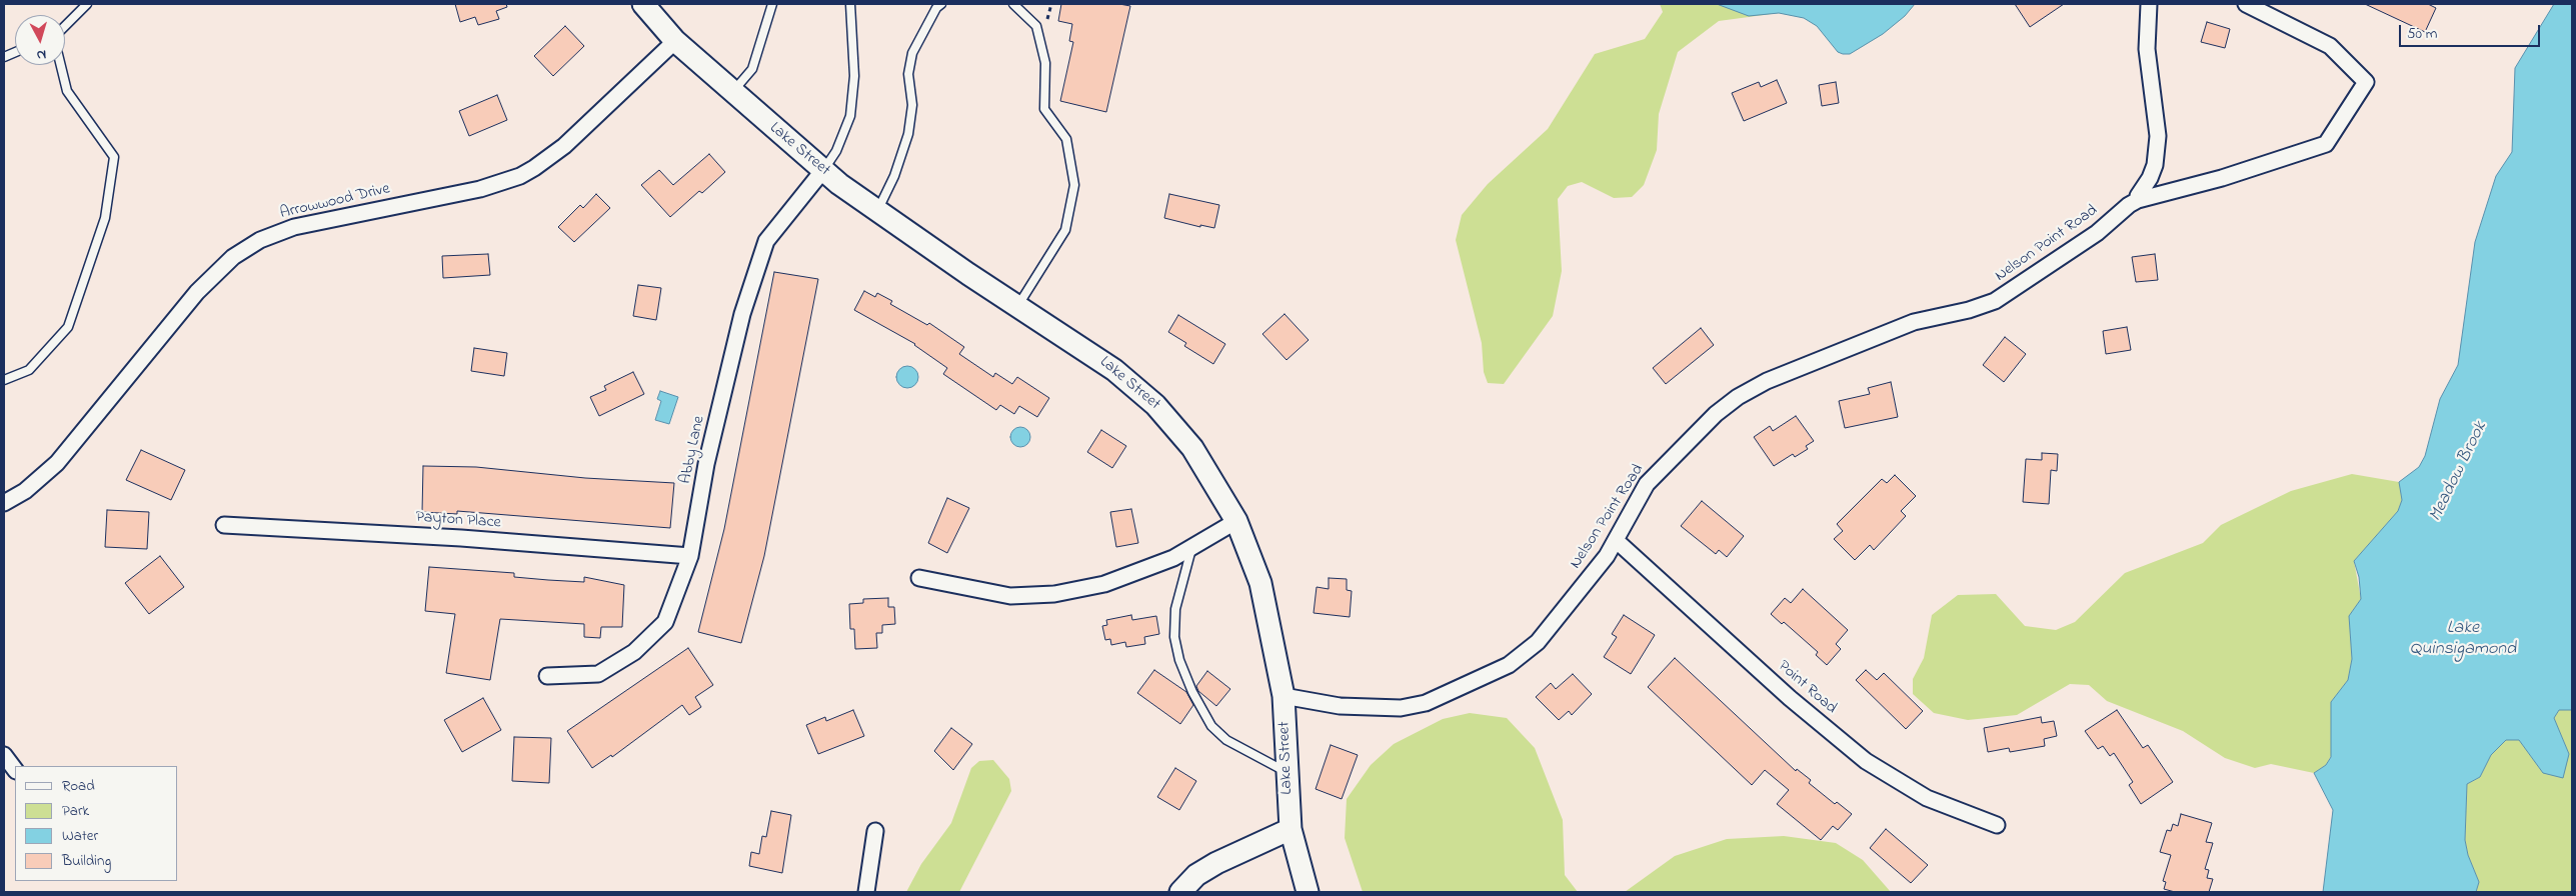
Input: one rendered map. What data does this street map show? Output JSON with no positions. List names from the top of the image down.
{
  "streets": {
    "main road": ["Lake Street"],
    "street": [
      "Arrowwood Drive",
      "Nelson Point Road",
      "Abby Lane",
      "Payton Place",
      "Point Road"
    ]
  },
  "crossings": [
    ["Lake Street", "Arrowwood Drive"],
    ["Lake Street", "Nelson Point Road"],
    ["Lake Street", "Abby Lane"],
    ["Nelson Point Road", "Point Road"],
    ["Abby Lane", "Payton Place"]
  ],
  "water": ["Meadow Brook", "Lake Quinsigamond"],
  "legend": [
    "Road",
    "Park",
    "Water",
    "Building"
  ],
  "scale_bar": "50 m",
  "north": "bottom"
}
